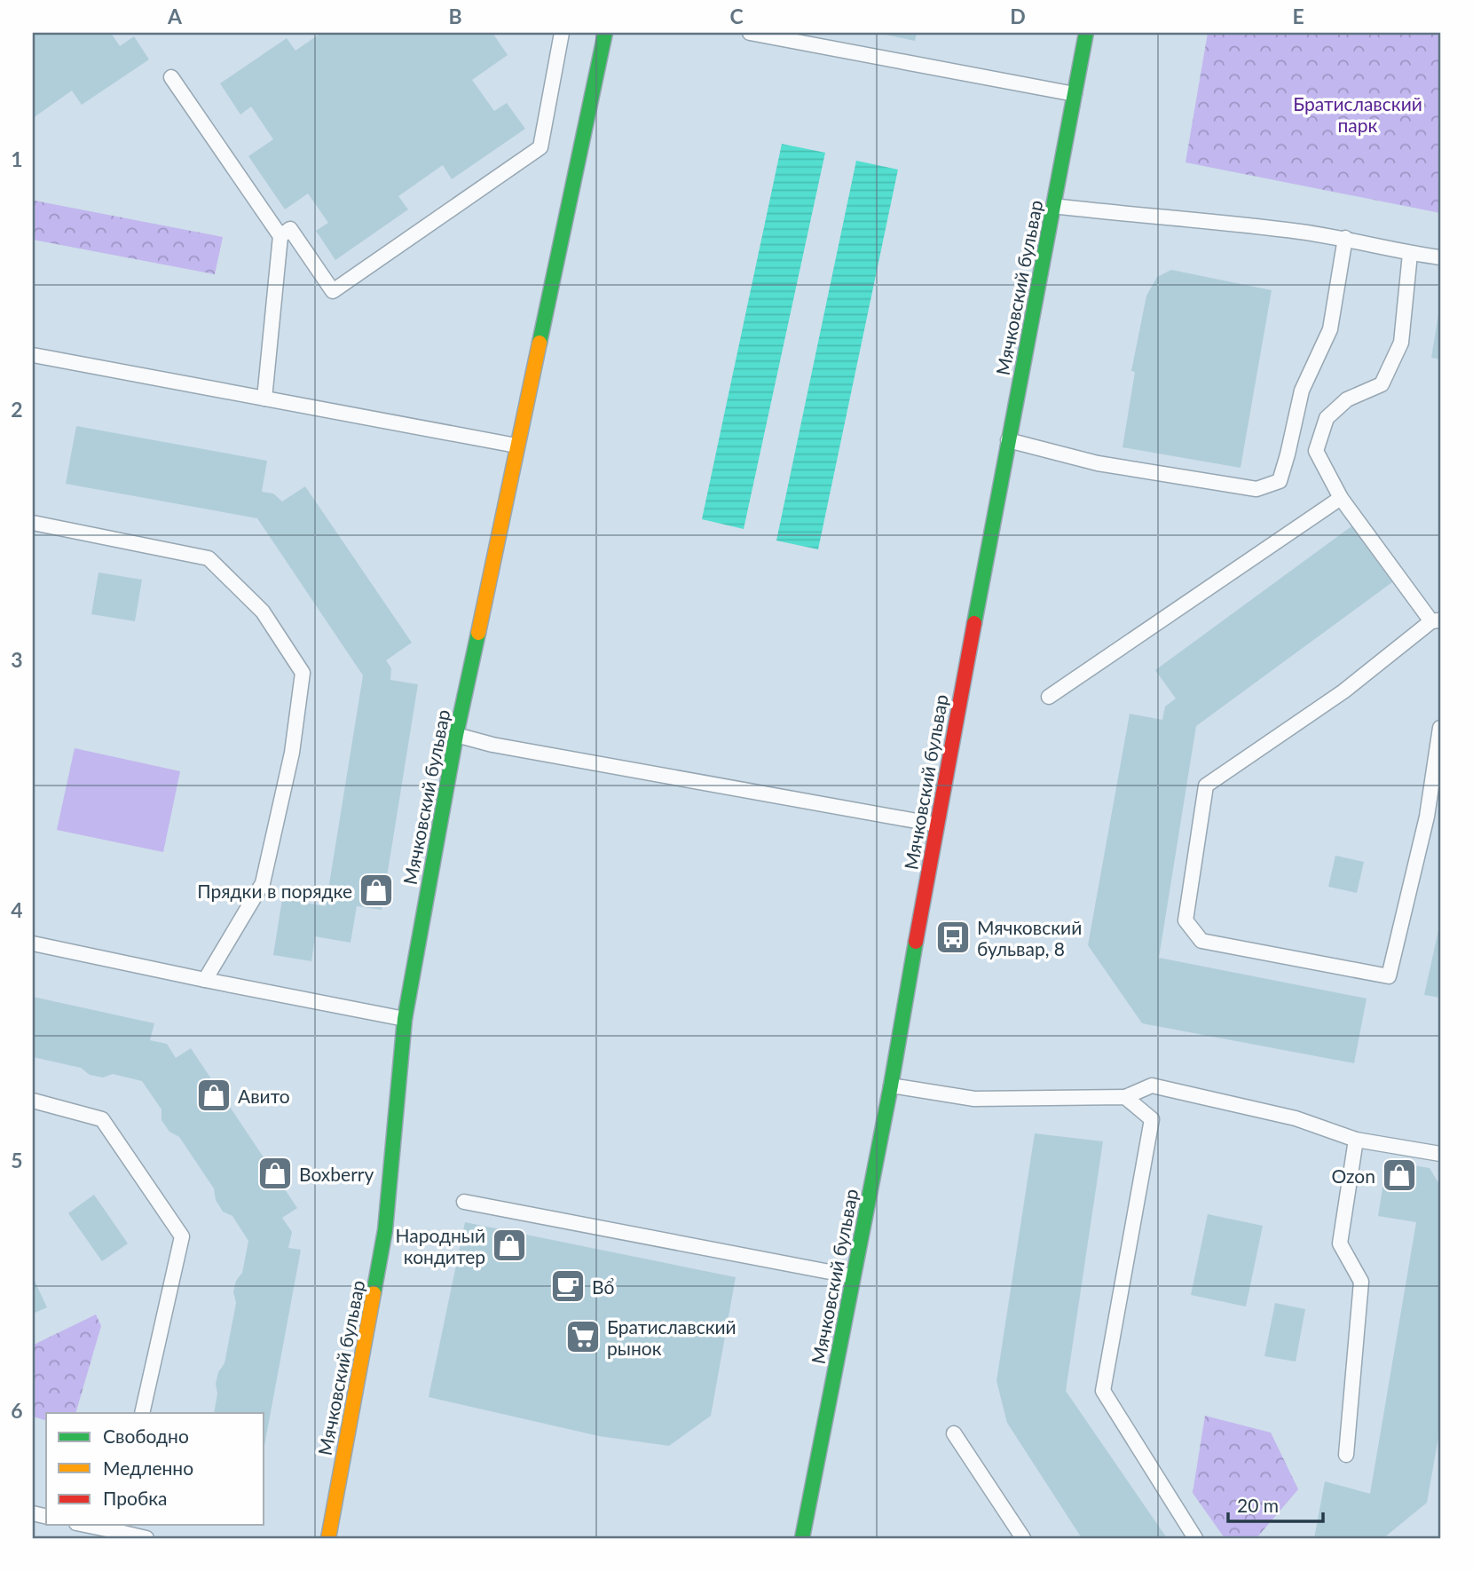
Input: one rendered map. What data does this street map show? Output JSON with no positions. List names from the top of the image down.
{
  "streets": {
    "street": ["Мячковский бульвар"]
  },
  "parks": ["Братиславский парк"],
  "places": {
    "shop": [
      "Прядки в порядке",
      "Авито",
      "Boxberry",
      "Ozon",
      "Народный кондитер"
    ],
    "bus stop": ["Мячковский бульвар, 8"],
    "cafe": ["Bổ"],
    "supermarket": ["Братиславский рынок"]
  },
  "legend": ["Свободно", "Медленно", "Пробка"],
  "scale_bar": "20 m",
  "grid": {
    "columns": [
      "A",
      "B",
      "C",
      "D",
      "E"
    ],
    "rows": [
      "1",
      "2",
      "3",
      "4",
      "5",
      "6"
    ]
  }
}
